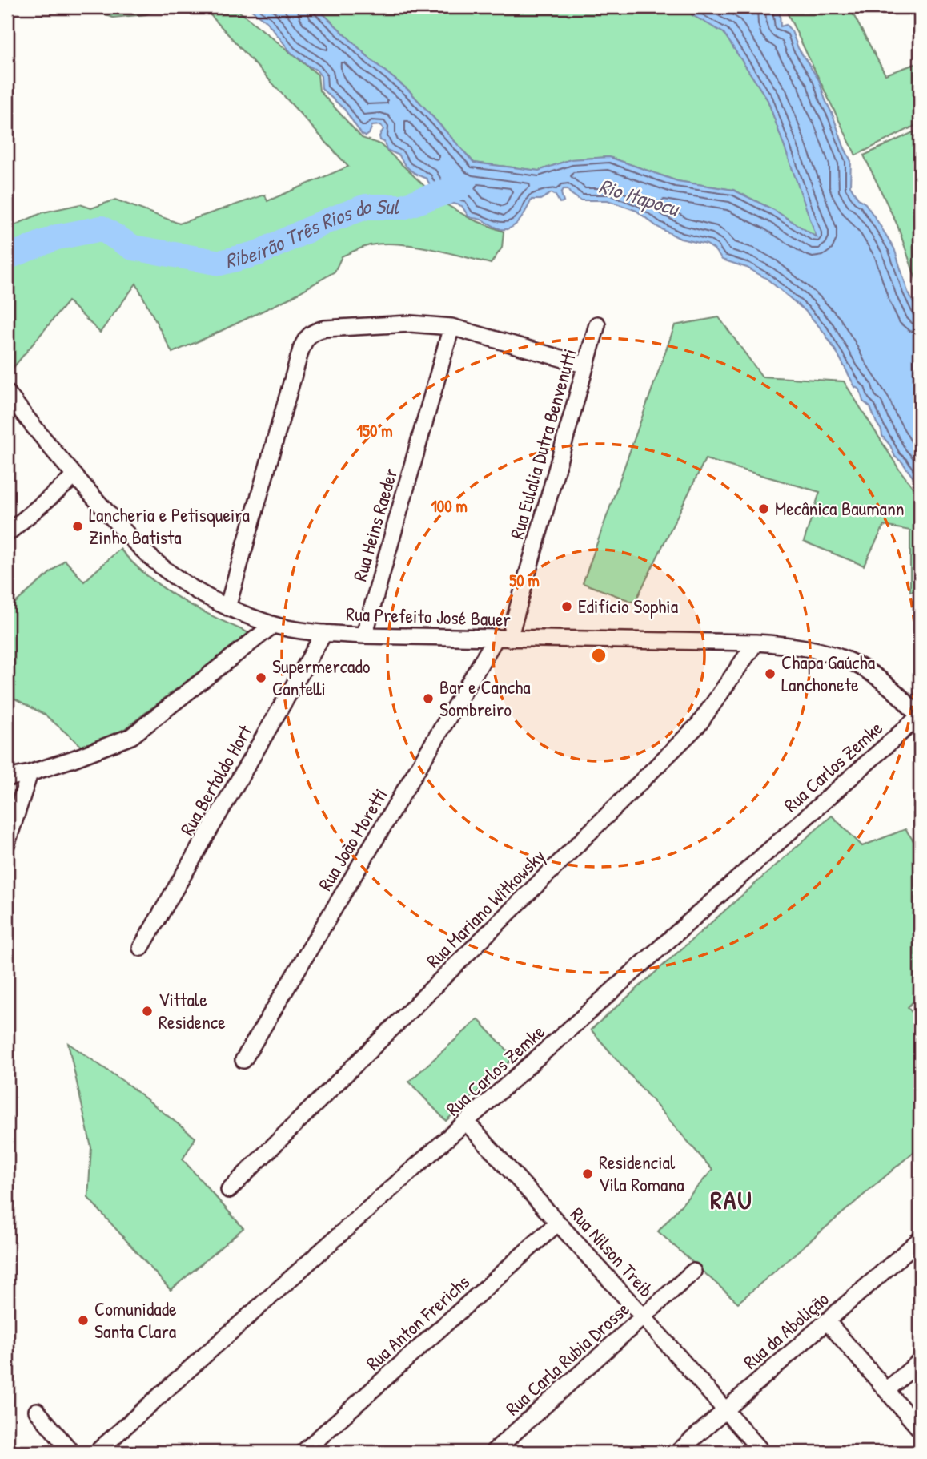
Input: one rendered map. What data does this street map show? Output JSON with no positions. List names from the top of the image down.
{
  "streets": {
    "street": [
      "Rua Eulalia Dutra Benvenutti",
      "Rua Heins Raeder",
      "Rua Prefeito José Bauer",
      "Rua Carlos Zemke",
      "Rua Bertoldo Hort",
      "Rua João Moretti",
      "Rua Mariano Witkowsky",
      "Rua Nilson Treib",
      "Rua Anton Frerichs",
      "Rua da Abolição",
      "Rua Carla Rubia Drosse"
    ]
  },
  "crossings": [
    ["Rua Eulalia Dutra Benvenutti", "Rua Prefeito José Bauer"],
    ["Rua Eulalia Dutra Benvenutti", "Rua João Moretti"],
    ["Rua Heins Raeder", "Rua Prefeito José Bauer"],
    ["Rua Prefeito José Bauer", "Rua Carlos Zemke"],
    ["Rua Prefeito José Bauer", "Rua Bertoldo Hort"],
    ["Rua Prefeito José Bauer", "Rua João Moretti"],
    ["Rua Prefeito José Bauer", "Rua Mariano Witkowsky"],
    ["Rua Carlos Zemke", "Rua Nilson Treib"],
    ["Rua Nilson Treib", "Rua Anton Frerichs"],
    ["Rua Nilson Treib", "Rua da Abolição"],
    ["Rua Nilson Treib", "Rua Carla Rubia Drosse"]
  ],
  "districts": ["RAU"],
  "water": ["Rio Itapocu", "Ribeirão Três Rios do Sul"],
  "places": [
    "Mecânica Baumann",
    "Lancheria e Petisqueira Zinho Batista",
    "Edifício Sophia",
    "Chapa Gaúcha Lanchonete",
    "Supermercado Cantelli",
    "Bar e Cancha Sombreiro",
    "Vittale Residence",
    "Residencial Vila Romana",
    "Comunidade Santa Clara"
  ],
  "rings": ["150 m", "100 m", "50 m"]
}
